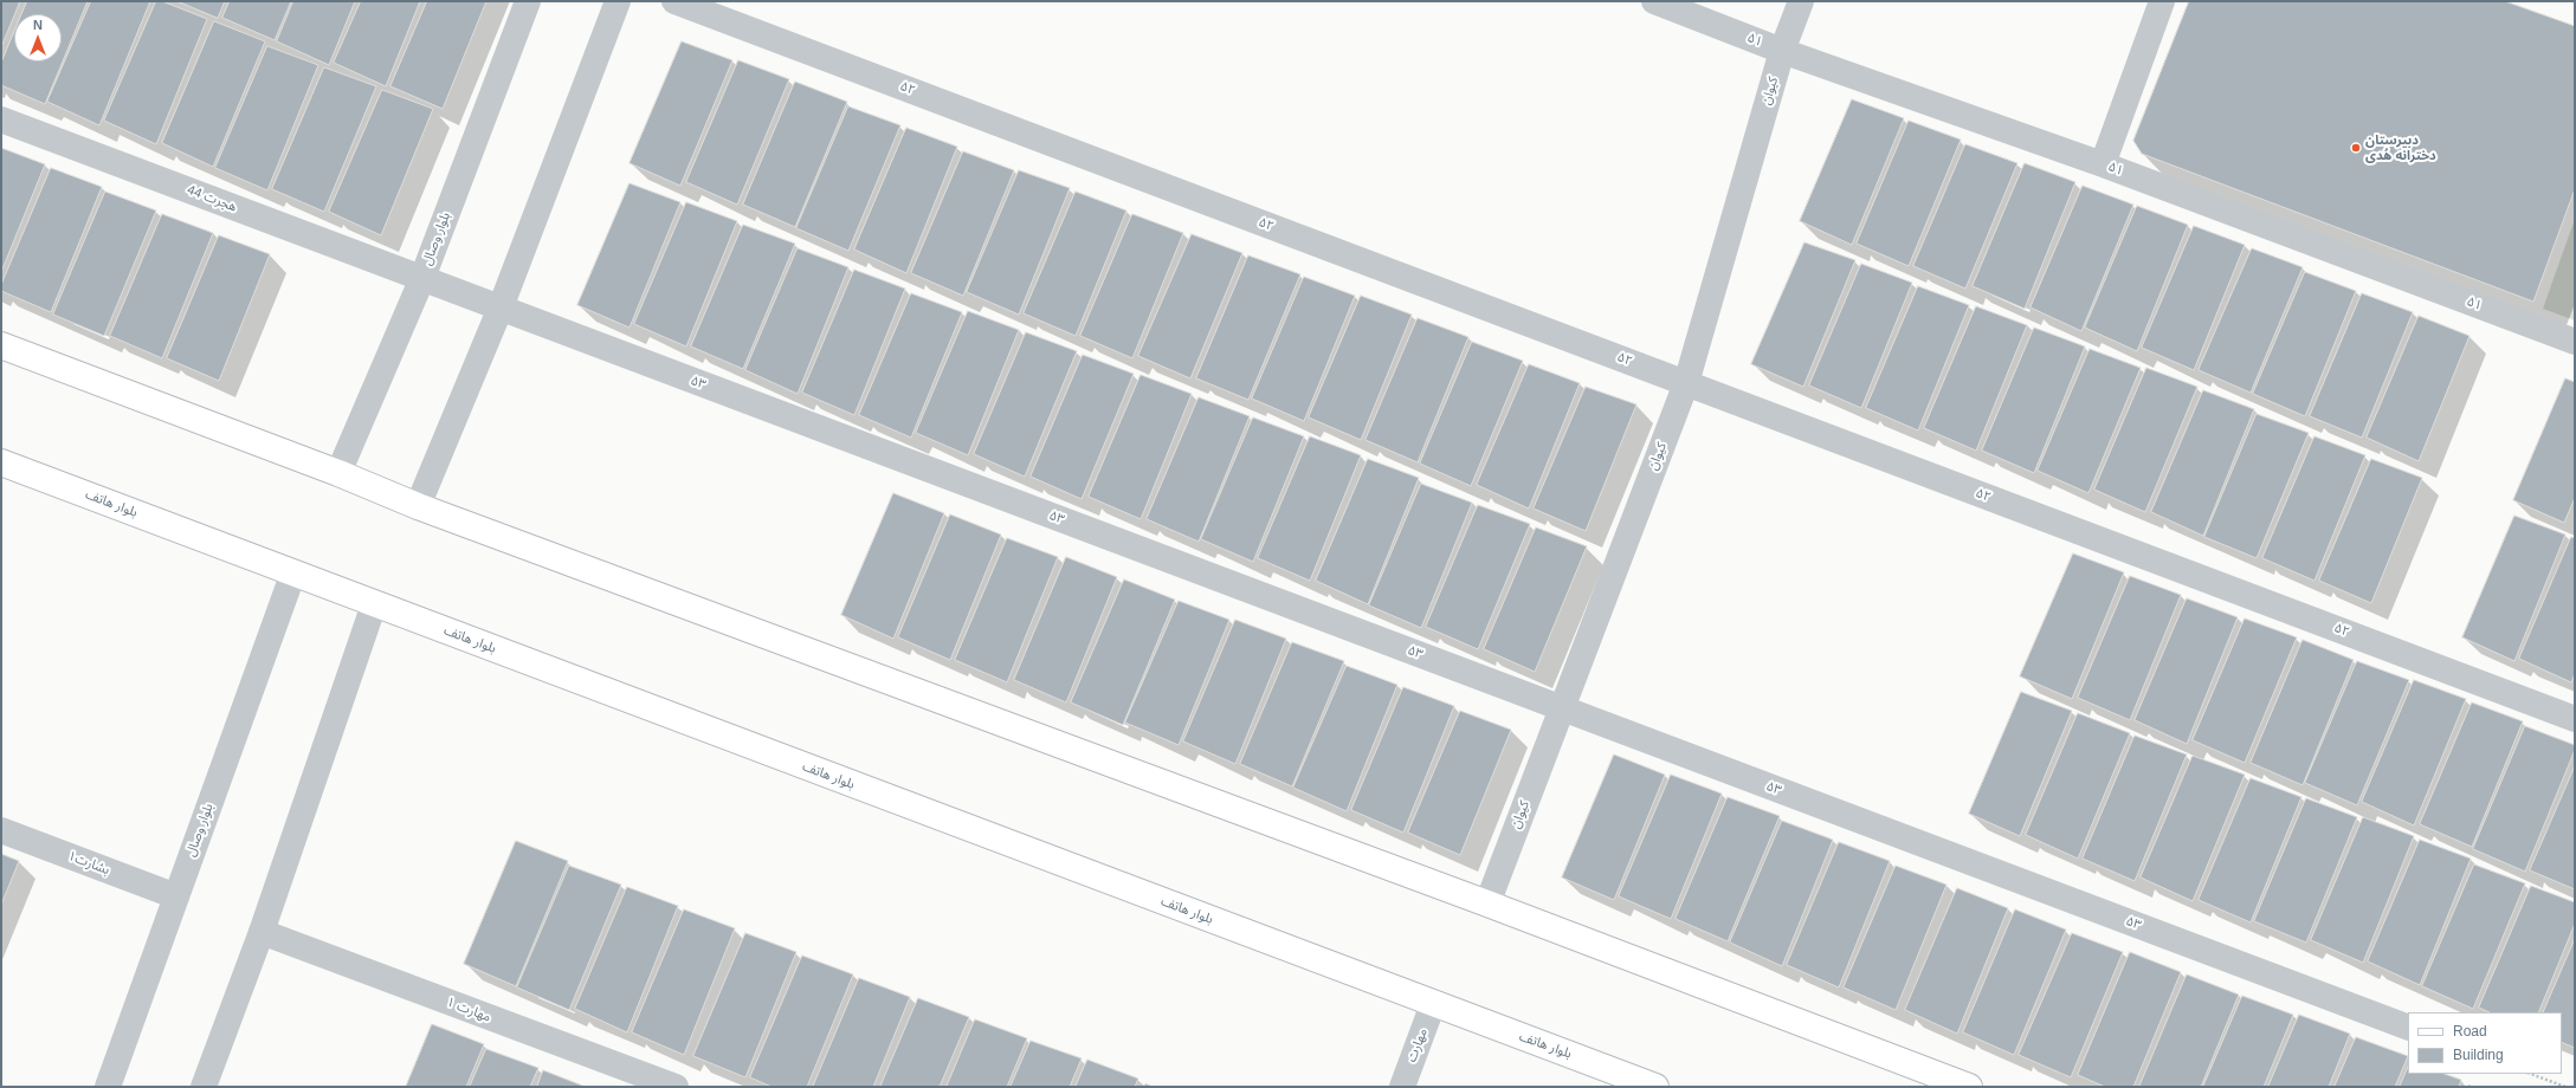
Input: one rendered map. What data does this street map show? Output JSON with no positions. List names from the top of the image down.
{
  "streets": {
    "main road": ["بلوار هاتف"],
    "street": [
      "۵۱",
      "۵۲",
      "کیوان",
      "هجرت 44",
      "بلوار وصال",
      "۵۳",
      "بشارت۱",
      "مهارت ۱",
      "مهارت"
    ]
  },
  "crossings": [
    ["۵۱", "کیوان"],
    ["۵۲", "کیوان"],
    ["کیوان", "۵۳"],
    ["هجرت 44", "بلوار وصال"],
    ["هجرت 44", "۵۳"],
    ["بلوار وصال", "۵۳"],
    ["بلوار وصال", "بلوار هاتف"],
    ["بلوار وصال", "بشارت۱"],
    ["بلوار هاتف", "مهارت"]
  ],
  "places": ["دبیرستان دخترانه هُدی"],
  "legend": ["Road", "Building"],
  "north": "top"
}
